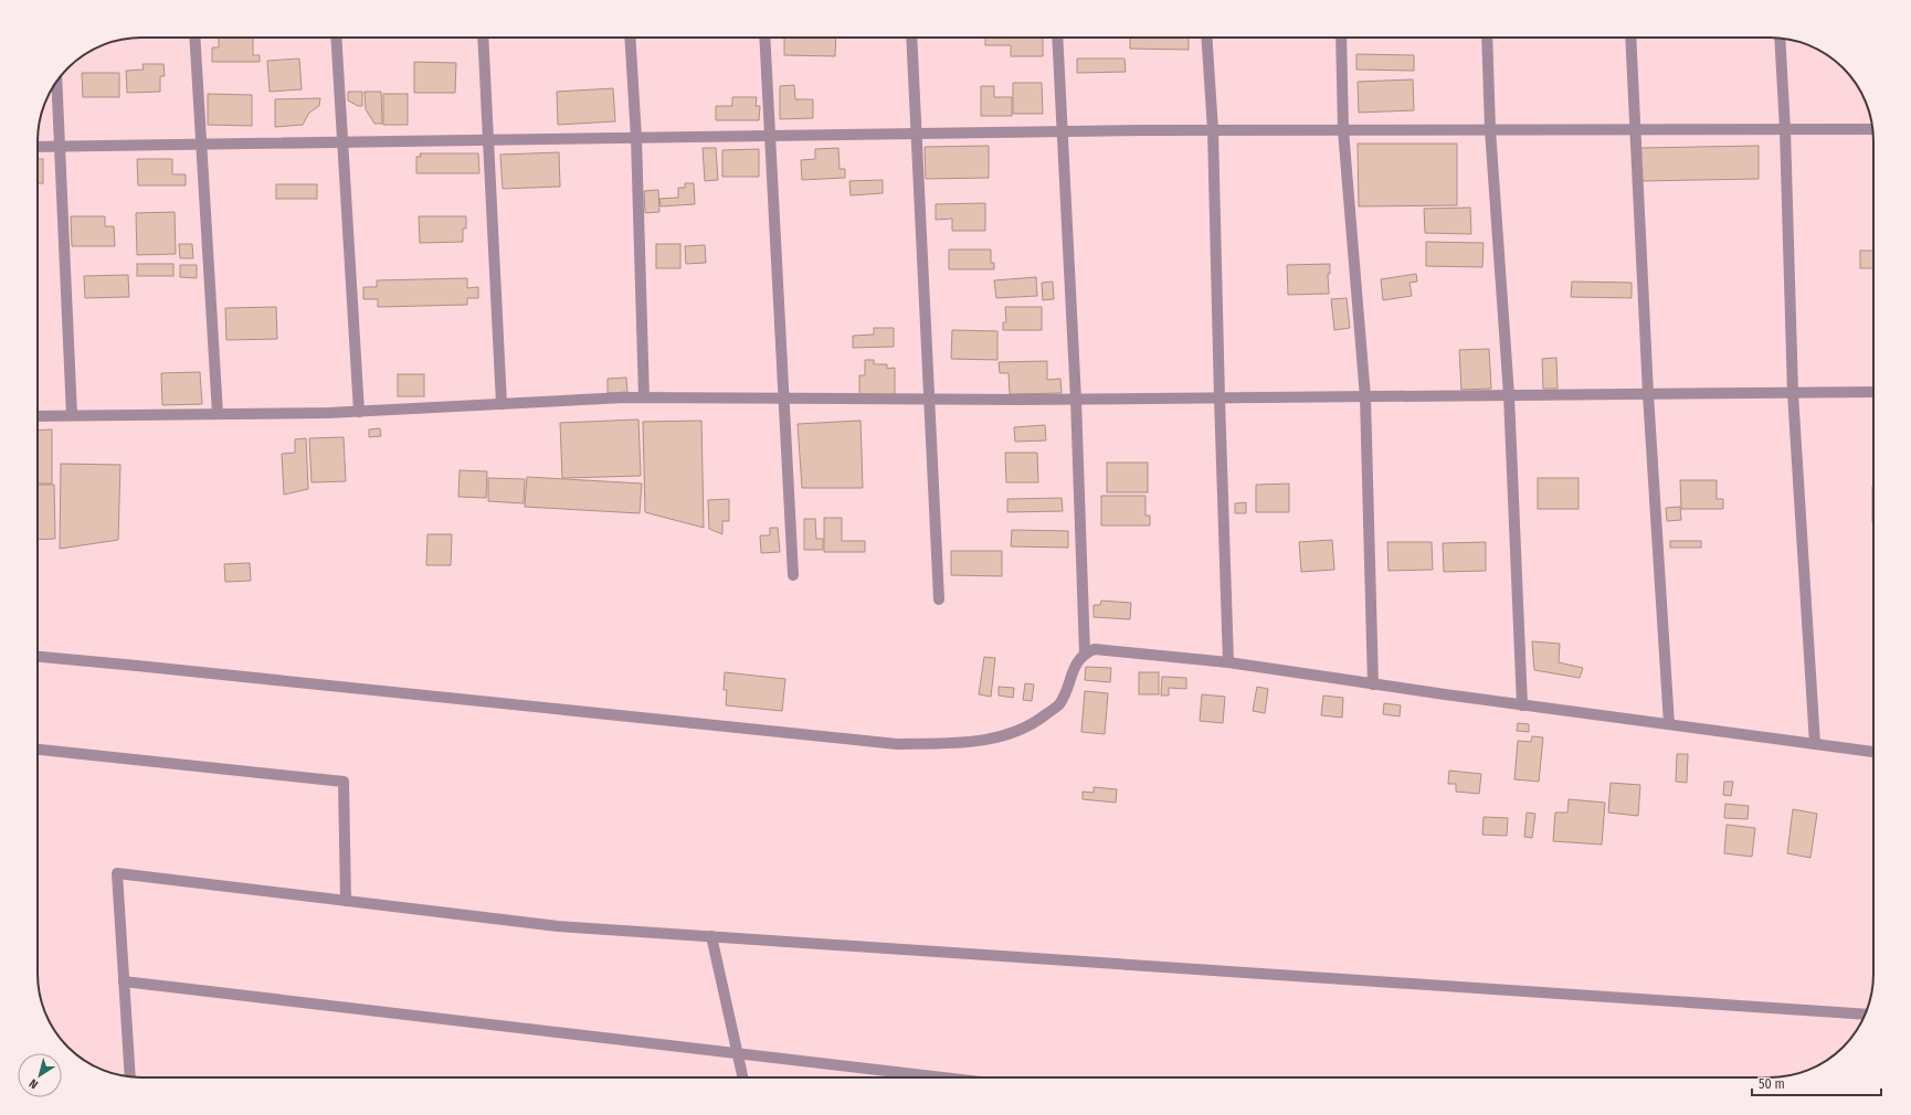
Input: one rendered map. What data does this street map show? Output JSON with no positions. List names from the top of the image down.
{
  "scale_bar": "50 m",
  "north": "bottom left"
}
